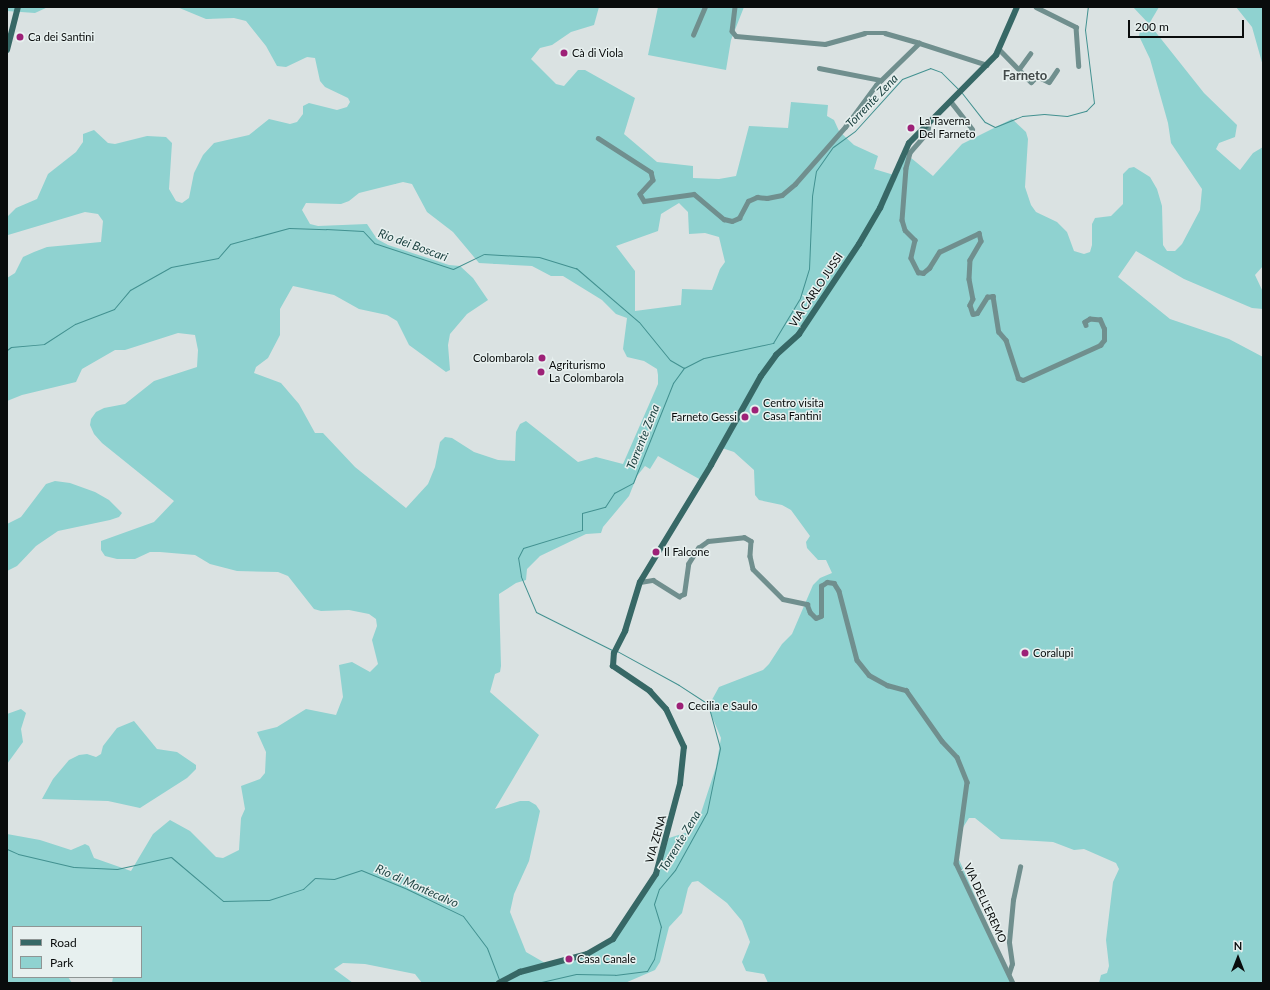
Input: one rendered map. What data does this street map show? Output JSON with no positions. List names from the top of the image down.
{
  "streets": {
    "street": ["VIA CARLO JUSSI", "VIA ZENA", "VIA DELL'EREMO"]
  },
  "crossings": [
    ["VIA CARLO JUSSI", "VIA ZENA"],
    ["VIA CARLO JUSSI", "VIA DELL'EREMO"]
  ],
  "districts": ["Farneto"],
  "water": ["Torrente Zena", "Rio dei Boscari", "Rio di Montecalvo"],
  "places": [
    "Ca dei Santini",
    "Cà di Viola",
    "La Taverna Del Farneto",
    "Colombarola",
    "Agriturismo La Colombarola",
    "Centro visita Casa Fantini",
    "Farneto Gessi",
    "Il Falcone",
    "Coralupi",
    "Cecilia e Saulo",
    "Casa Canale"
  ],
  "legend": ["Road", "Park"],
  "scale_bar": "200 m",
  "north": "top"
}
